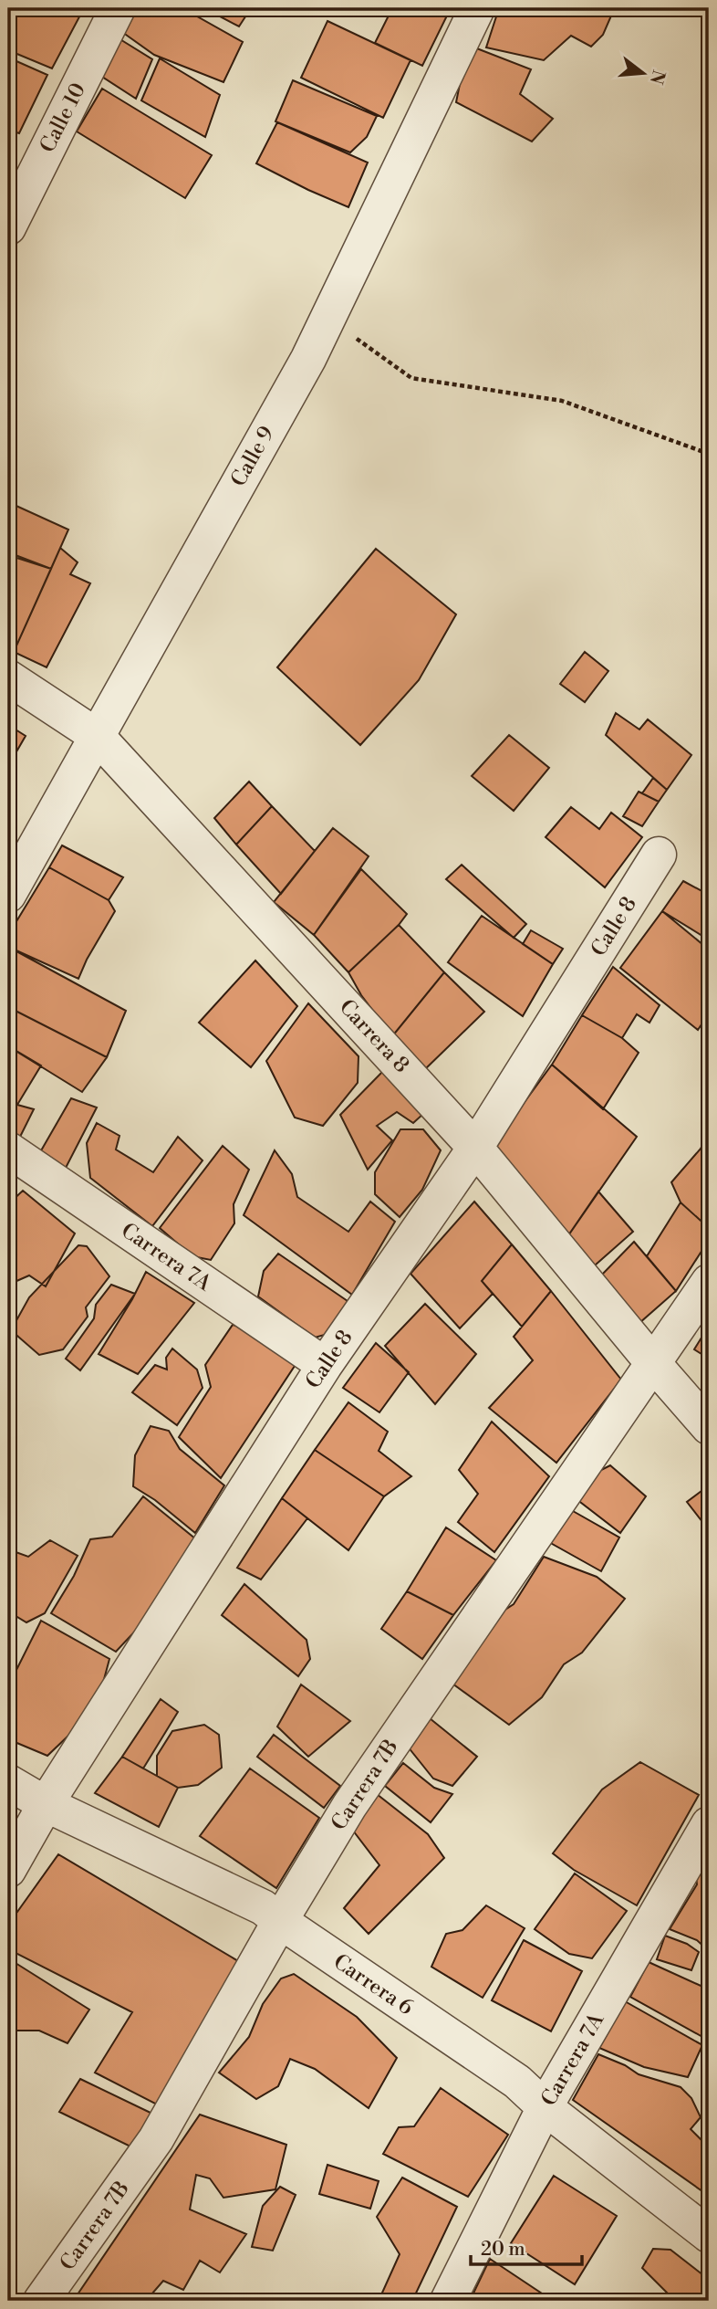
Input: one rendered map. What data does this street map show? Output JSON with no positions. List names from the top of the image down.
{
  "streets": {
    "street": [
      "Calle 10",
      "Calle 9",
      "Calle 8",
      "Carrera 8",
      "Carrera 7A",
      "Carrera 7B",
      "Carrera 6"
    ]
  },
  "crossings": [
    ["Calle 9", "Carrera 8"],
    ["Calle 8", "Carrera 8"],
    ["Calle 8", "Carrera 7A"],
    ["Calle 8", "Carrera 6"],
    ["Carrera 8", "Carrera 7B"],
    ["Carrera 7A", "Carrera 6"],
    ["Carrera 7B", "Carrera 6"]
  ],
  "scale_bar": "20 m",
  "north": "right"
}
